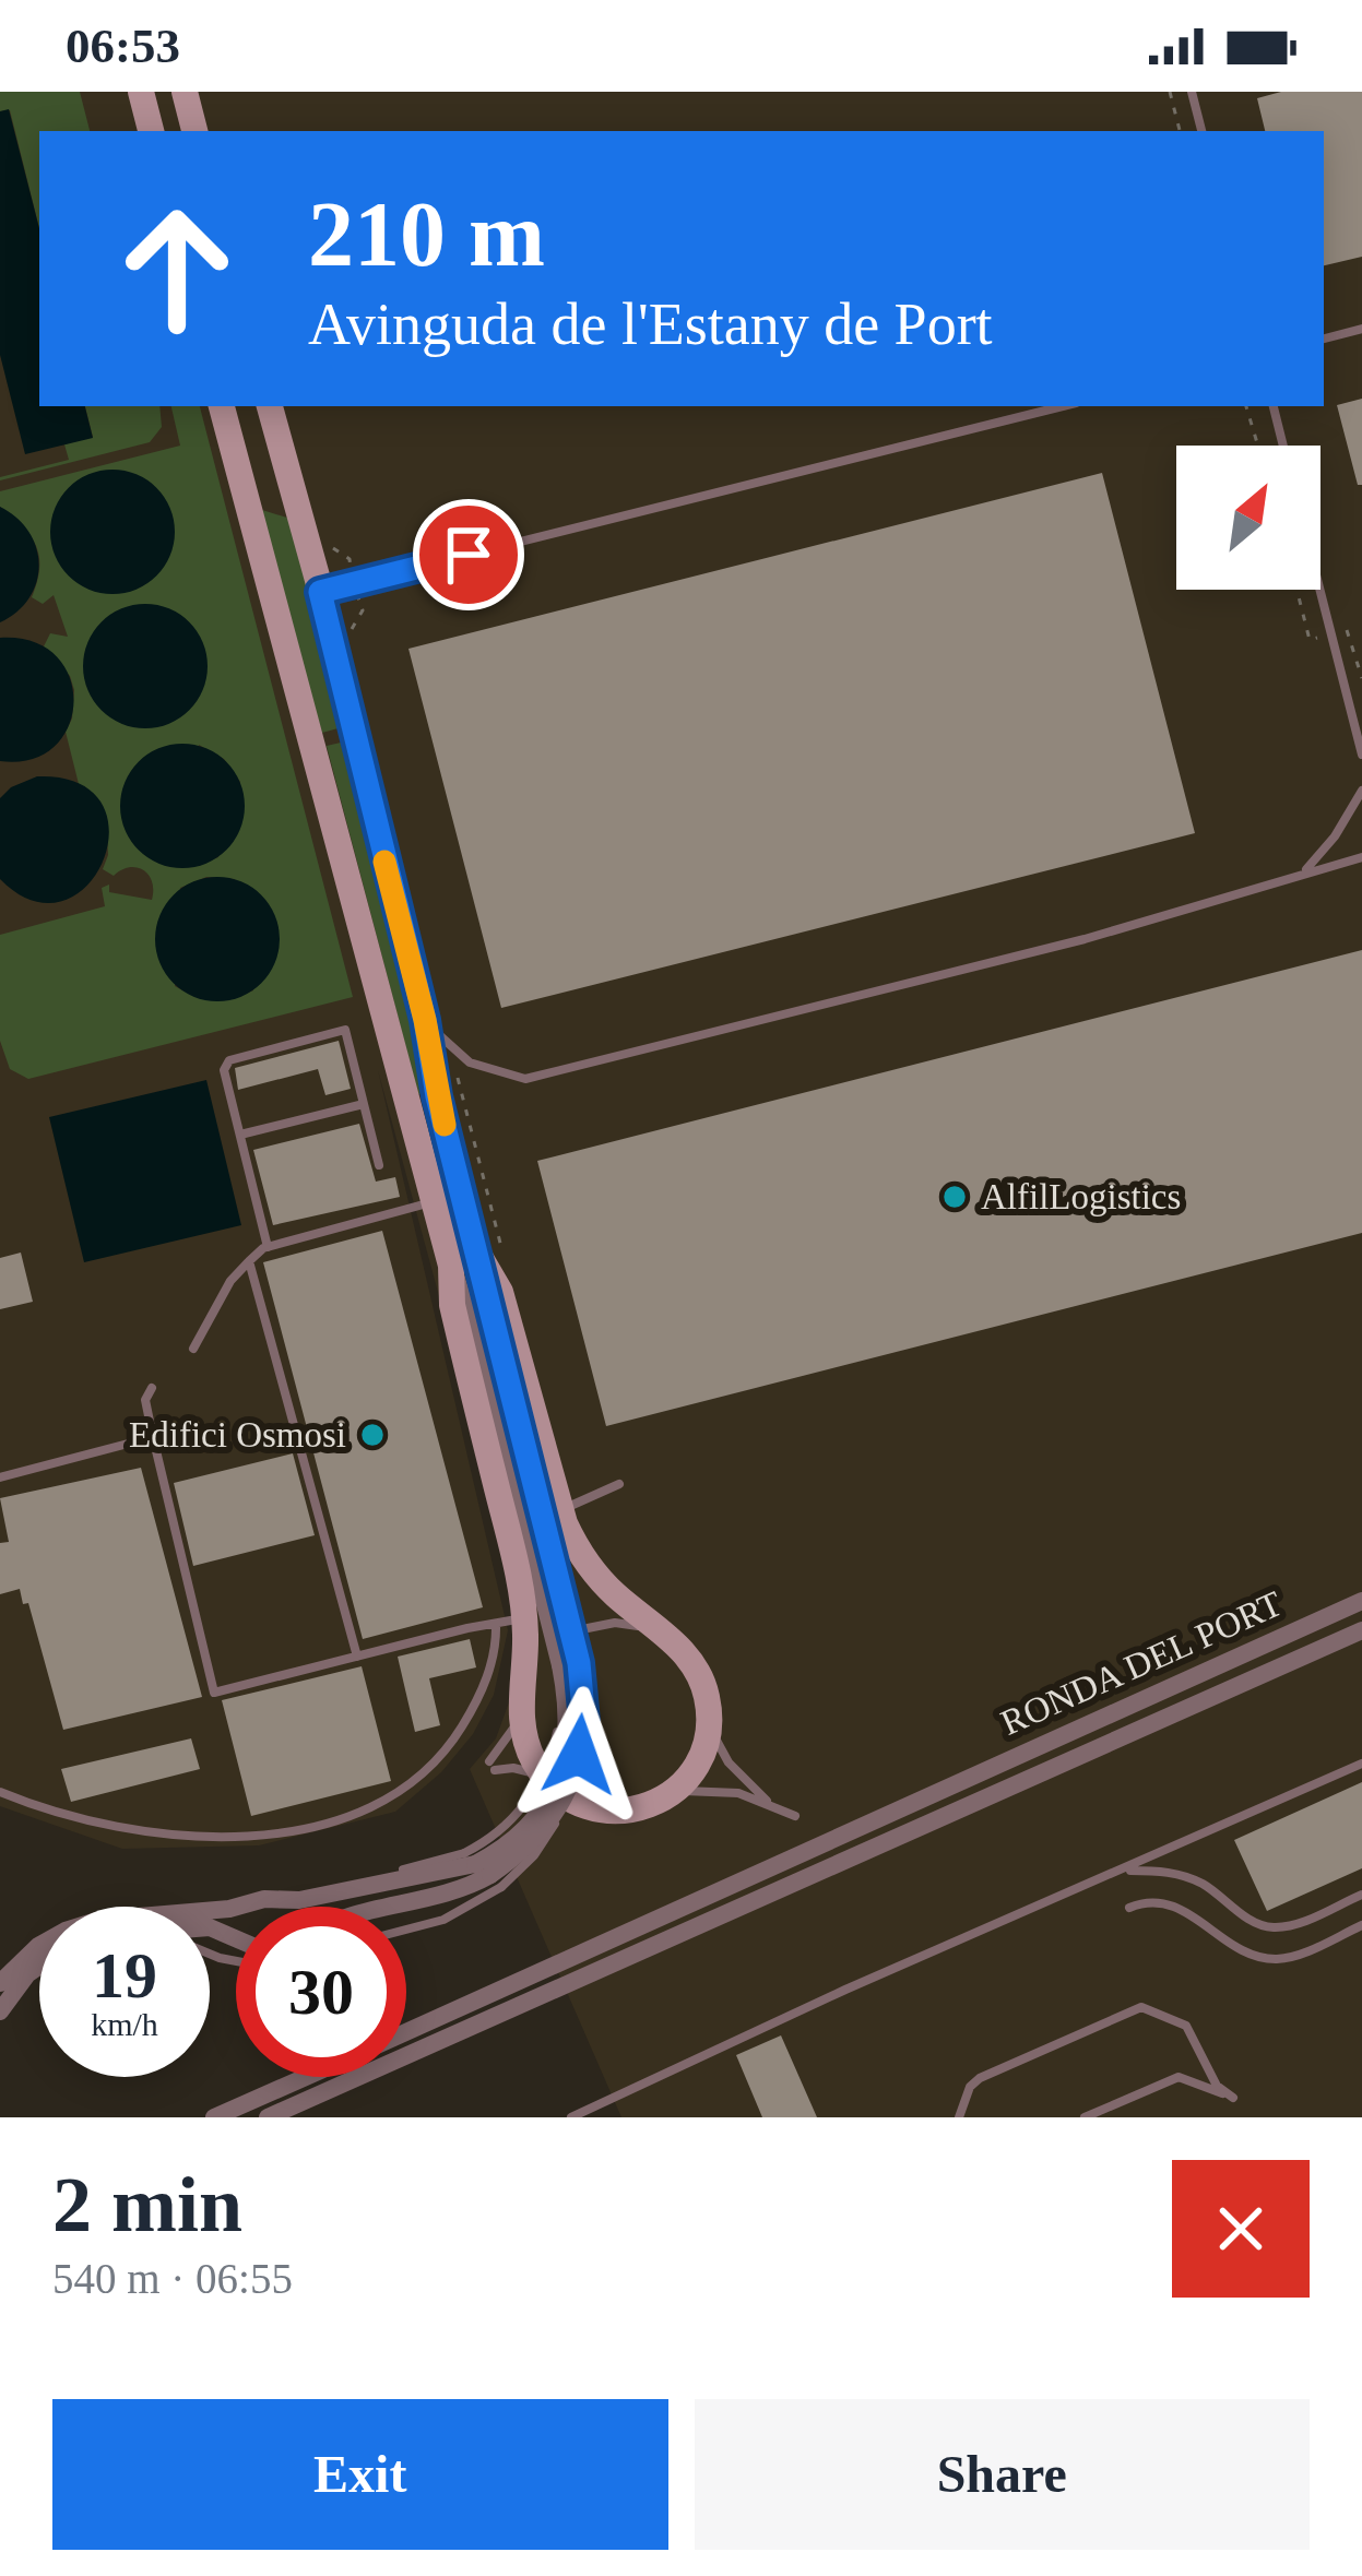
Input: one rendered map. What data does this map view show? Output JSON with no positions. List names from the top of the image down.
{
  "streets": {
    "street": ["RONDA DEL PORT"]
  },
  "places": ["AlfilLogistics", "Edifici Osmosi"],
  "north": "top right",
  "page": {
    "status": "06:53",
    "turn": ["210 m", "Avinguda de l'Estany de Port"],
    "speed": "19 km/h",
    "limit": "30",
    "heading": ["2 min", "540 m · 06:55"],
    "buttons": ["Exit", "Share"]
  }
}
